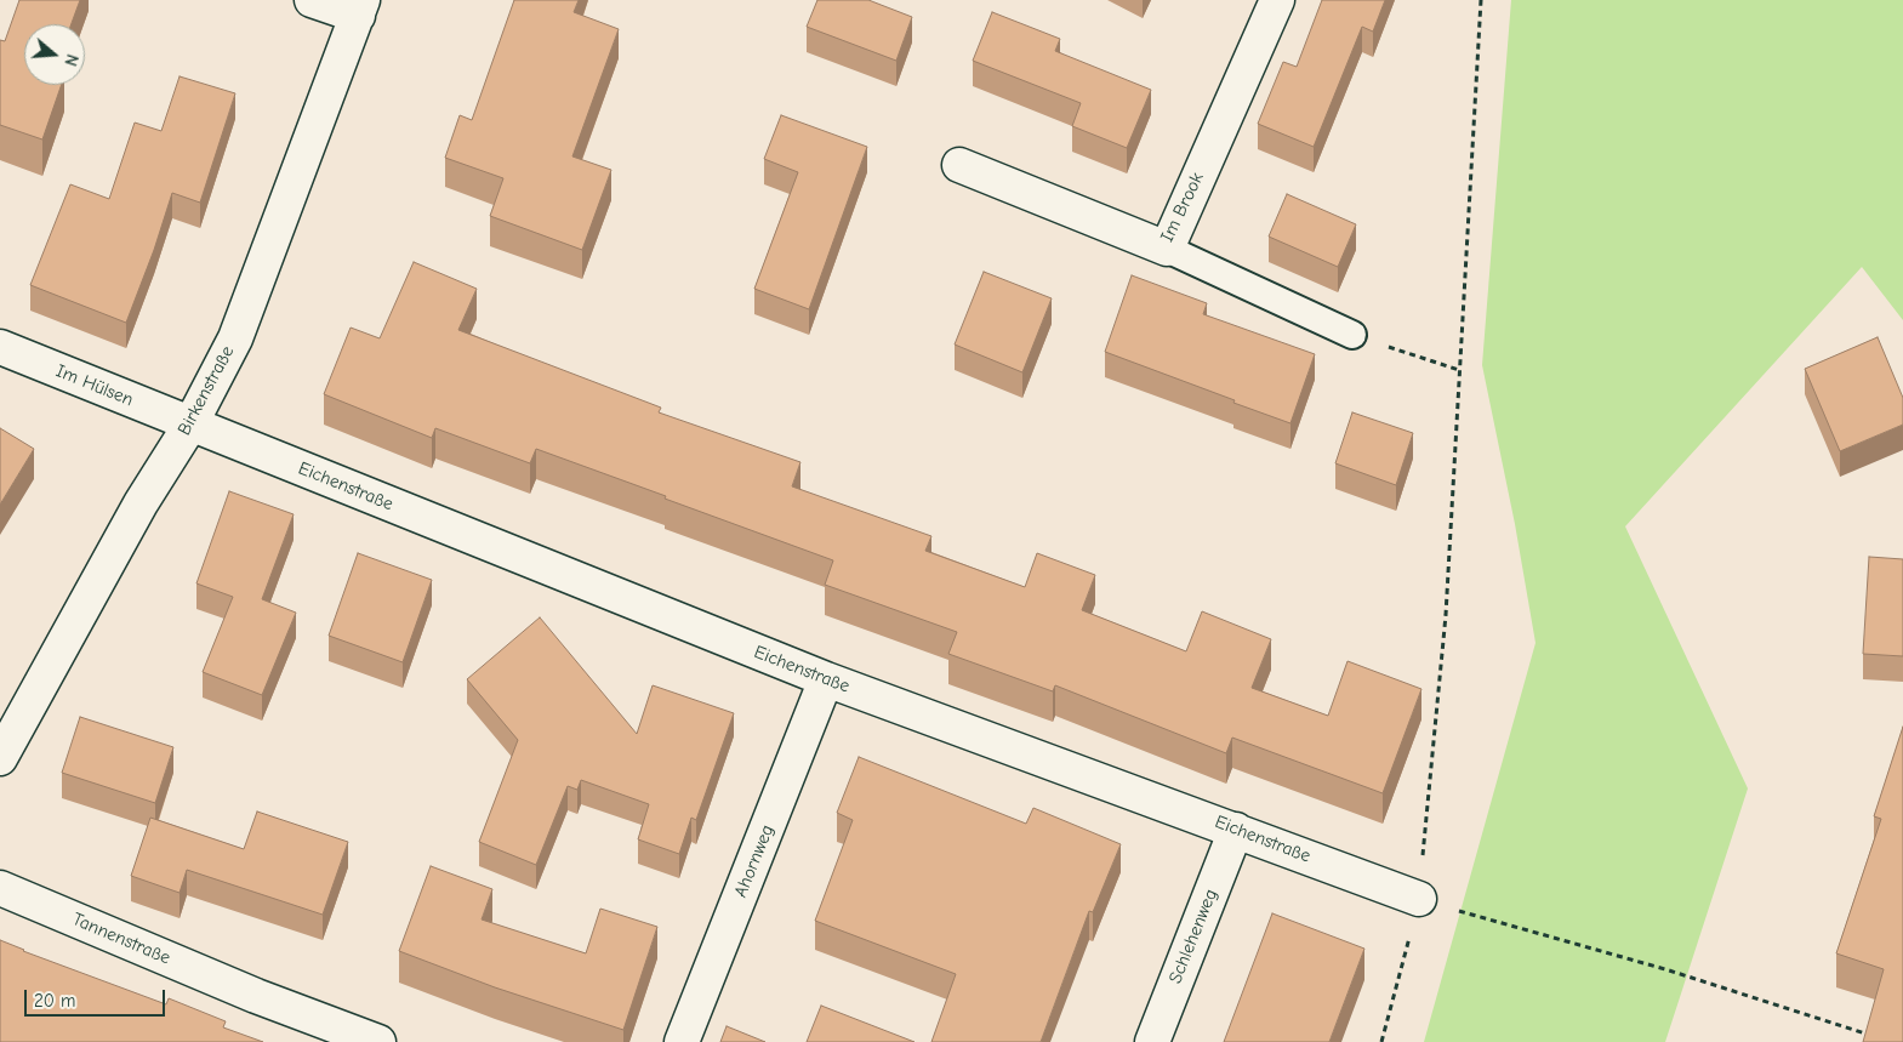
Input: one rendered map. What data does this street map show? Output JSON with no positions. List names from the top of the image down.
{
  "streets": {
    "street": [
      "Im Brook",
      "Im Hülsen",
      "Birkenstraße",
      "Eichenstraße",
      "Ahornweg",
      "Schlehenweg",
      "Tannenstraße"
    ]
  },
  "crossings": [
    ["Im Hülsen", "Birkenstraße"],
    ["Im Hülsen", "Eichenstraße"],
    ["Birkenstraße", "Eichenstraße"],
    ["Eichenstraße", "Ahornweg"],
    ["Eichenstraße", "Schlehenweg"]
  ],
  "scale_bar": "20 m",
  "north": "right"
}
